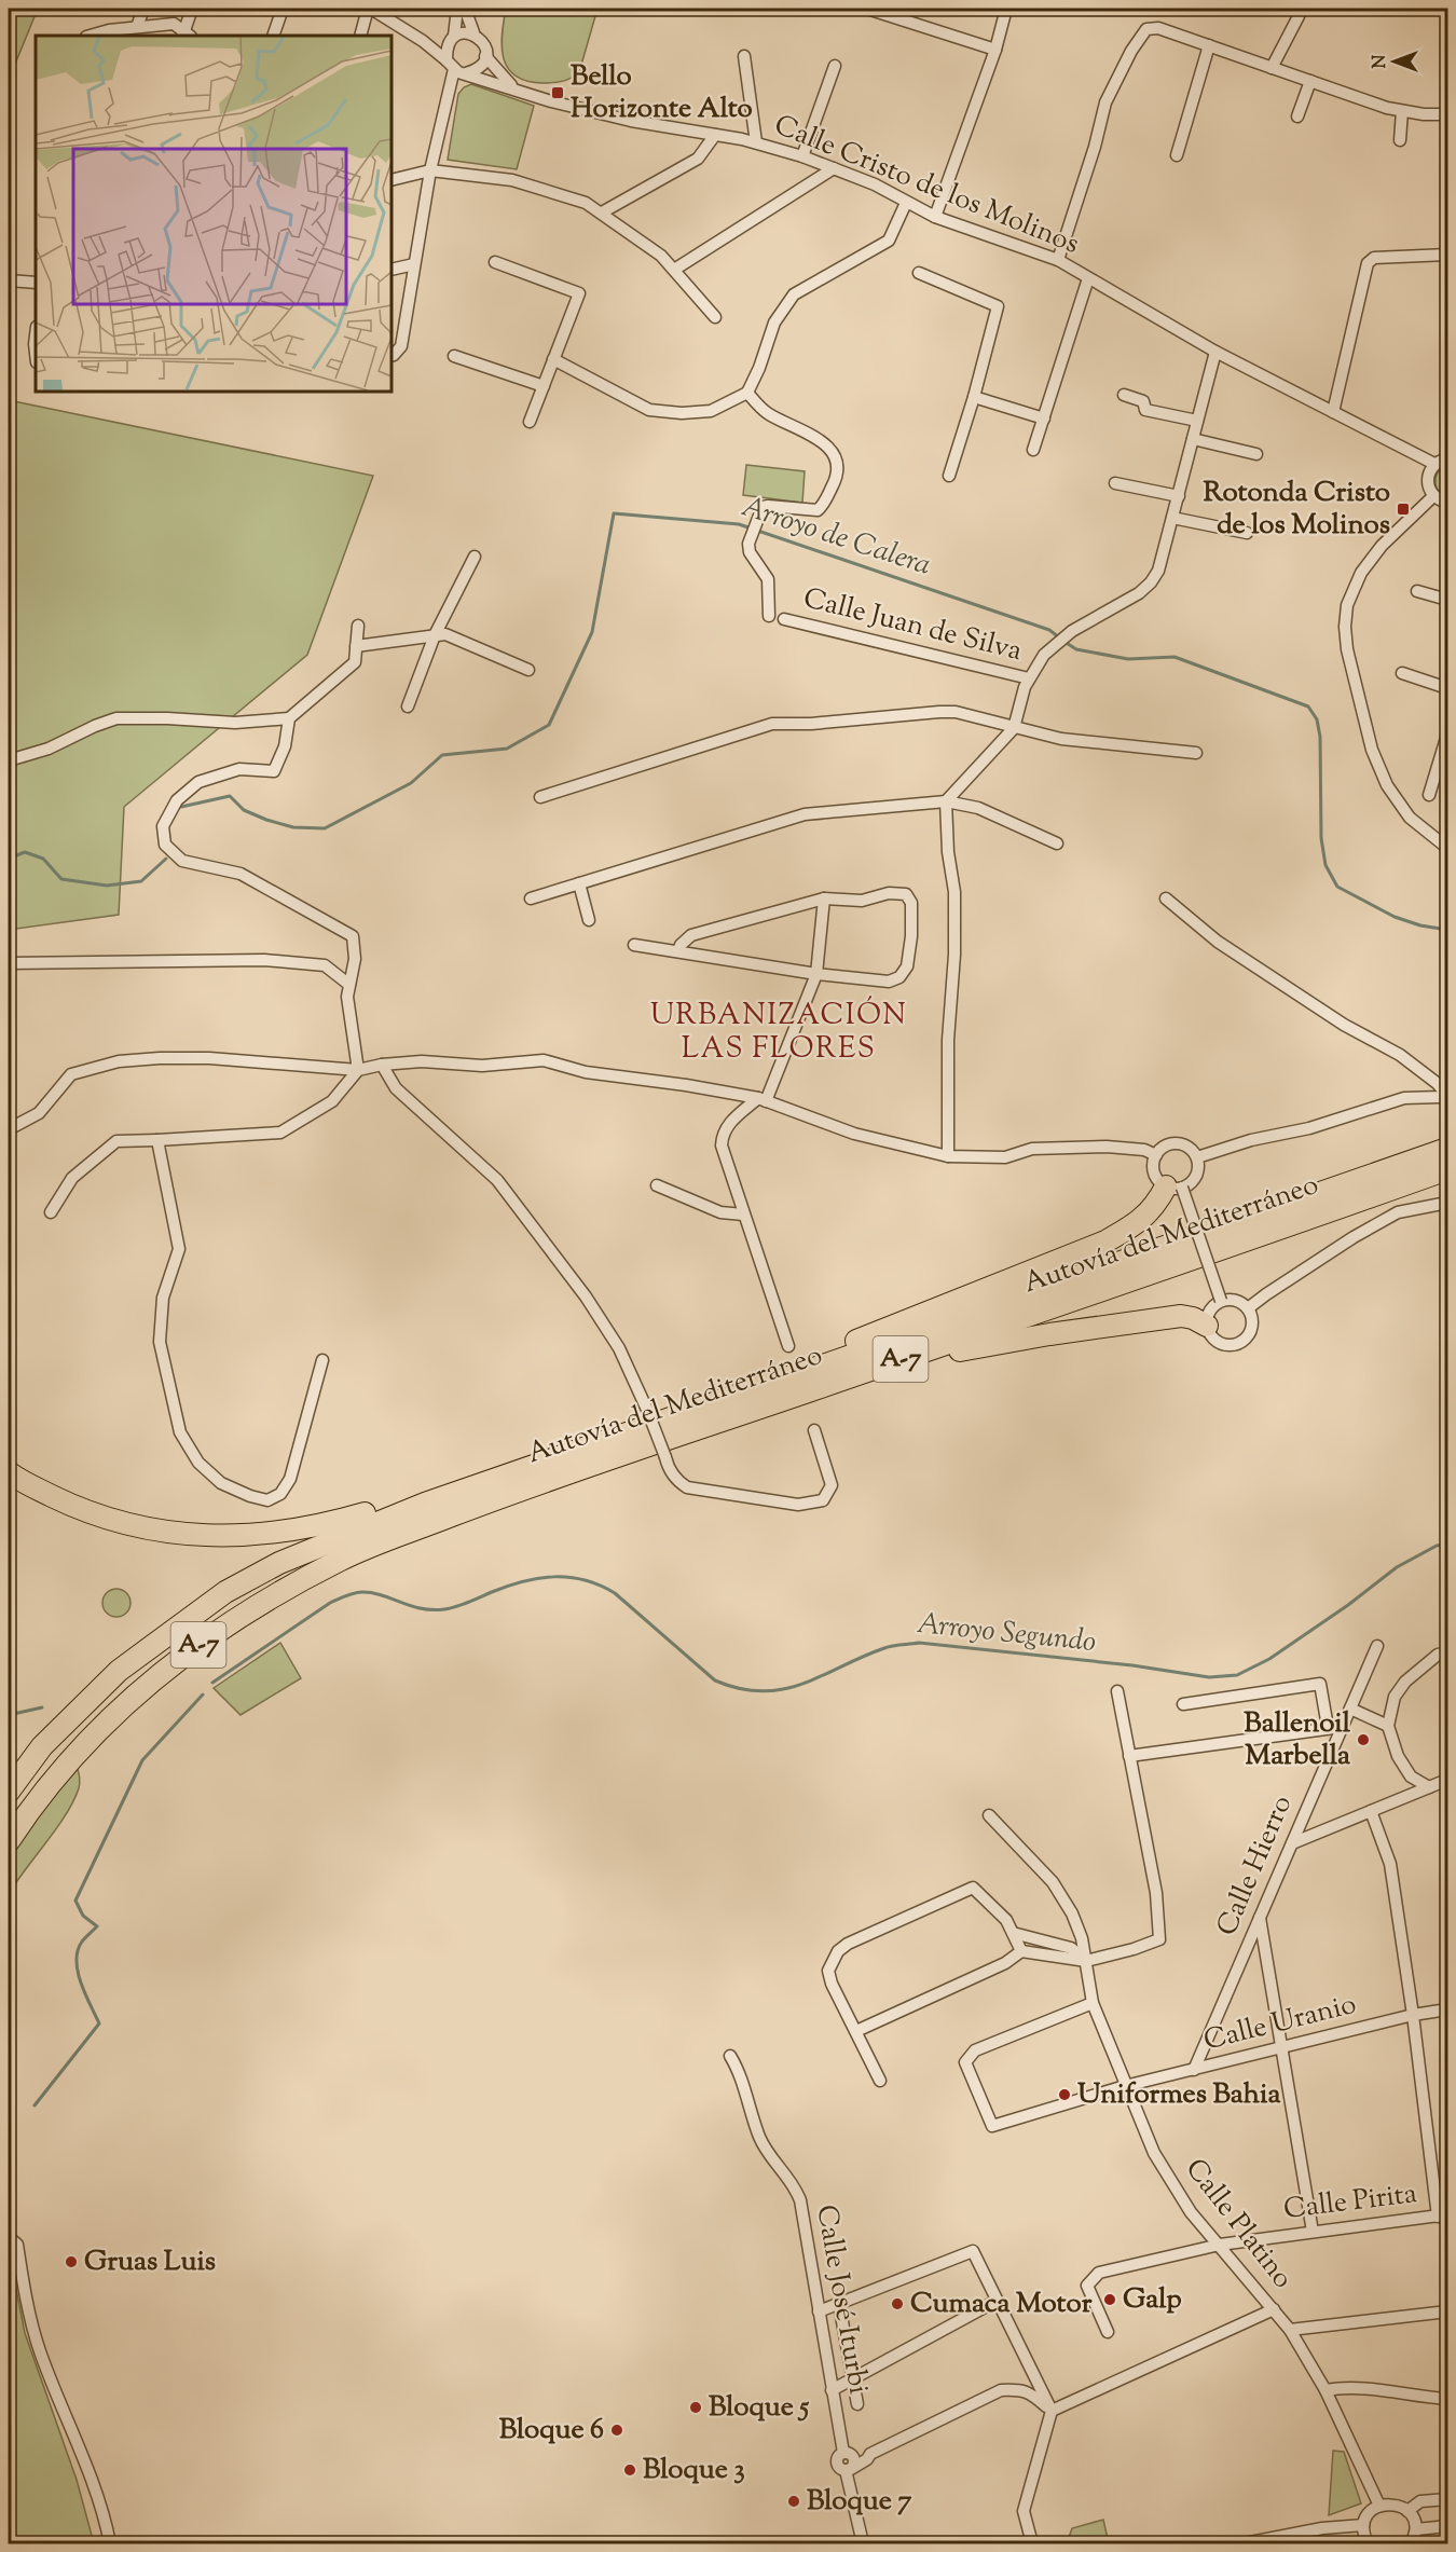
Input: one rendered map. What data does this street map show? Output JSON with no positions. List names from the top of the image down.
{
  "streets": {
    "highway": ["Autovía del Mediterráneo", "A-7"],
    "street": [
      "Calle Cristo de los Molinos",
      "Calle Juan de Silva",
      "Calle Hierro",
      "Calle Uranio",
      "Calle Pirita",
      "Calle Platino",
      "Calle José Iturbi"
    ]
  },
  "crossings": [
    ["Calle Hierro", "Calle Uranio"],
    ["Calle Uranio", "Calle Platino"],
    ["Calle Pirita", "Calle Platino"]
  ],
  "districts": ["URBANIZACIÓN LAS FLORES"],
  "water": ["Arroyo de Calera", "Arroyo Segundo"],
  "places": {
    "transit": ["Bello Horizonte Alto", "Rotonda Cristo de los Molinos"],
    "other": [
      "Ballenoil Marbella",
      "Uniformes Bahia",
      "Gruas Luis",
      "Galp",
      "Cumaca Motor",
      "Bloque 5",
      "Bloque 6",
      "Bloque 3",
      "Bloque 7"
    ]
  },
  "north": "left"
}
